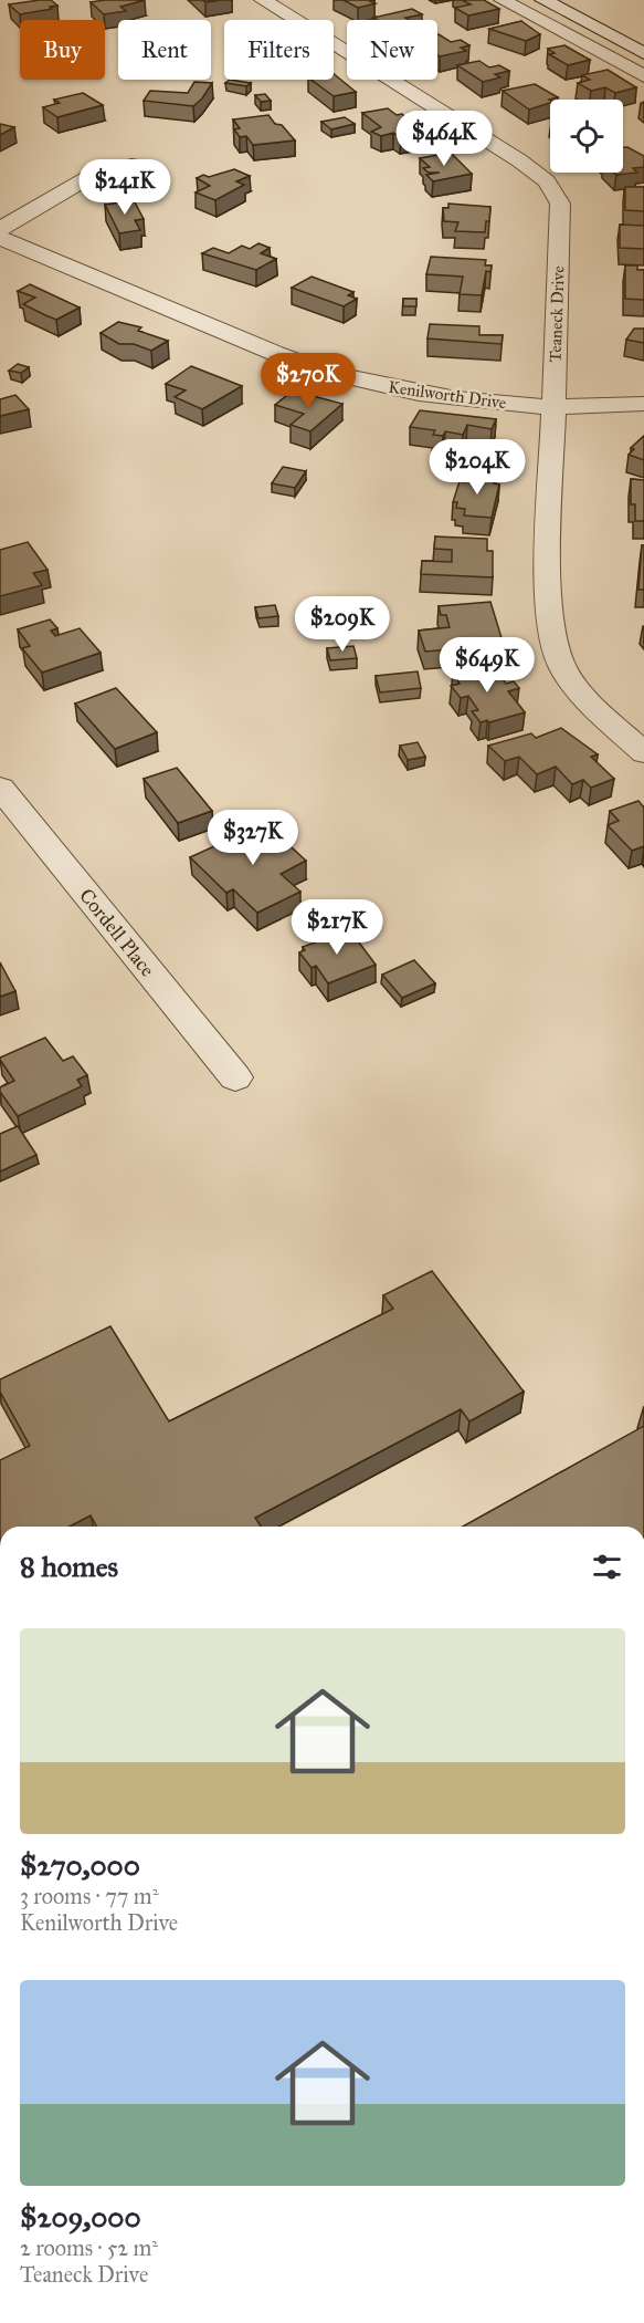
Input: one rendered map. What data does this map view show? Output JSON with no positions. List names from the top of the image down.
{
  "streets": {
    "street": ["Teaneck Drive", "Kenilworth Drive", "Cordell Place"]
  },
  "crossings": [
    ["Teaneck Drive", "Kenilworth Drive"]
  ],
  "page": {
    "chip": [
      "Buy",
      "Rent",
      "Filters",
      "New"
    ],
    "price": [
      "$464K",
      "$241K",
      "$270K",
      "$204K",
      "$209K",
      "$649K",
      "$327K",
      "$217K"
    ],
    "heading": "8 homes",
    "list": [
      {
        "name": "$270,000",
        "note": "3 rooms · 77 m² · Kenilworth Drive"
      },
      {
        "name": "$209,000",
        "note": "2 rooms · 52 m² · Teaneck Drive"
      }
    ]
  }
}
